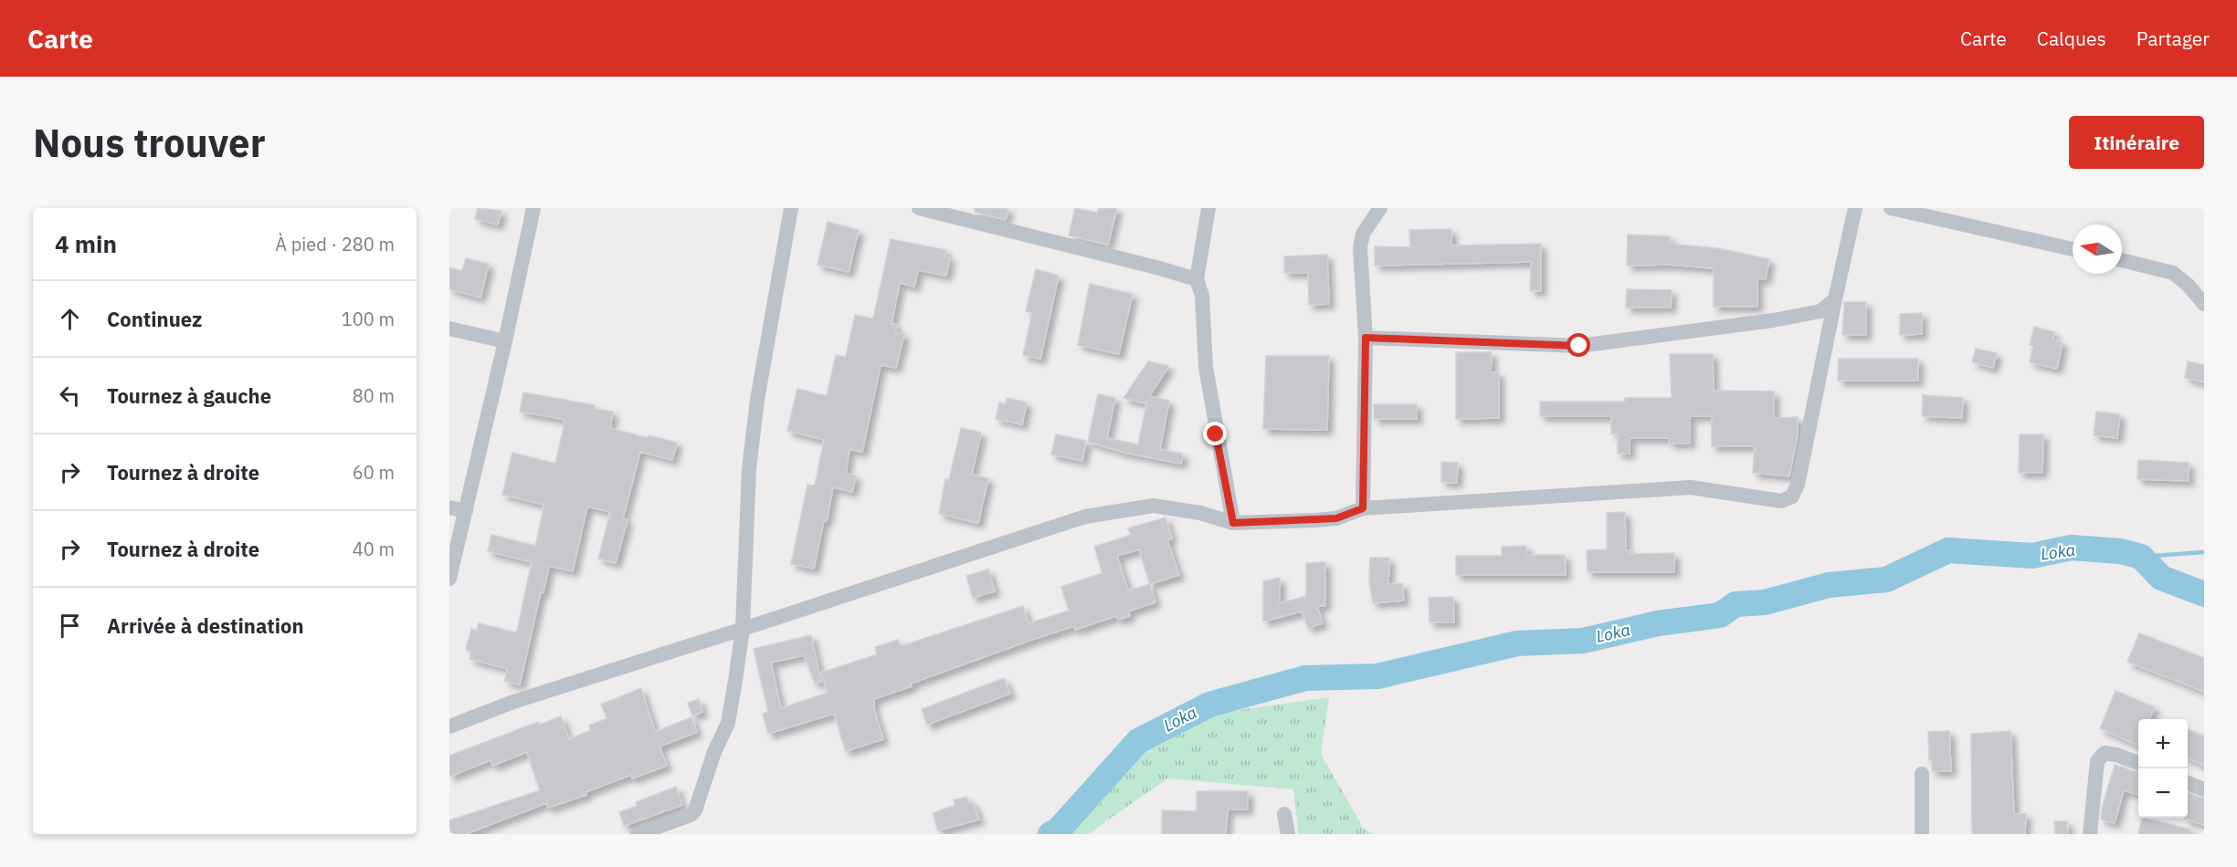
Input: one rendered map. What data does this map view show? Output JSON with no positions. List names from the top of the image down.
{
  "water": ["Loka"],
  "north": "left",
  "page": {
    "header": "Carte",
    "nav": ["Carte", "Calques", "Partager"],
    "buttons": "Itinéraire",
    "title": "Nous trouver",
    "heading": ["4 min", "À pied · 280 m"],
    "list": [
      ["Continuez", "100 m"],
      ["Tournez à gauche", "80 m"],
      ["Tournez à droite", "60 m"],
      ["Tournez à droite", "40 m"],
      "Arrivée à destination"
    ],
    "map_buttons": ["+", "−"]
  }
}
